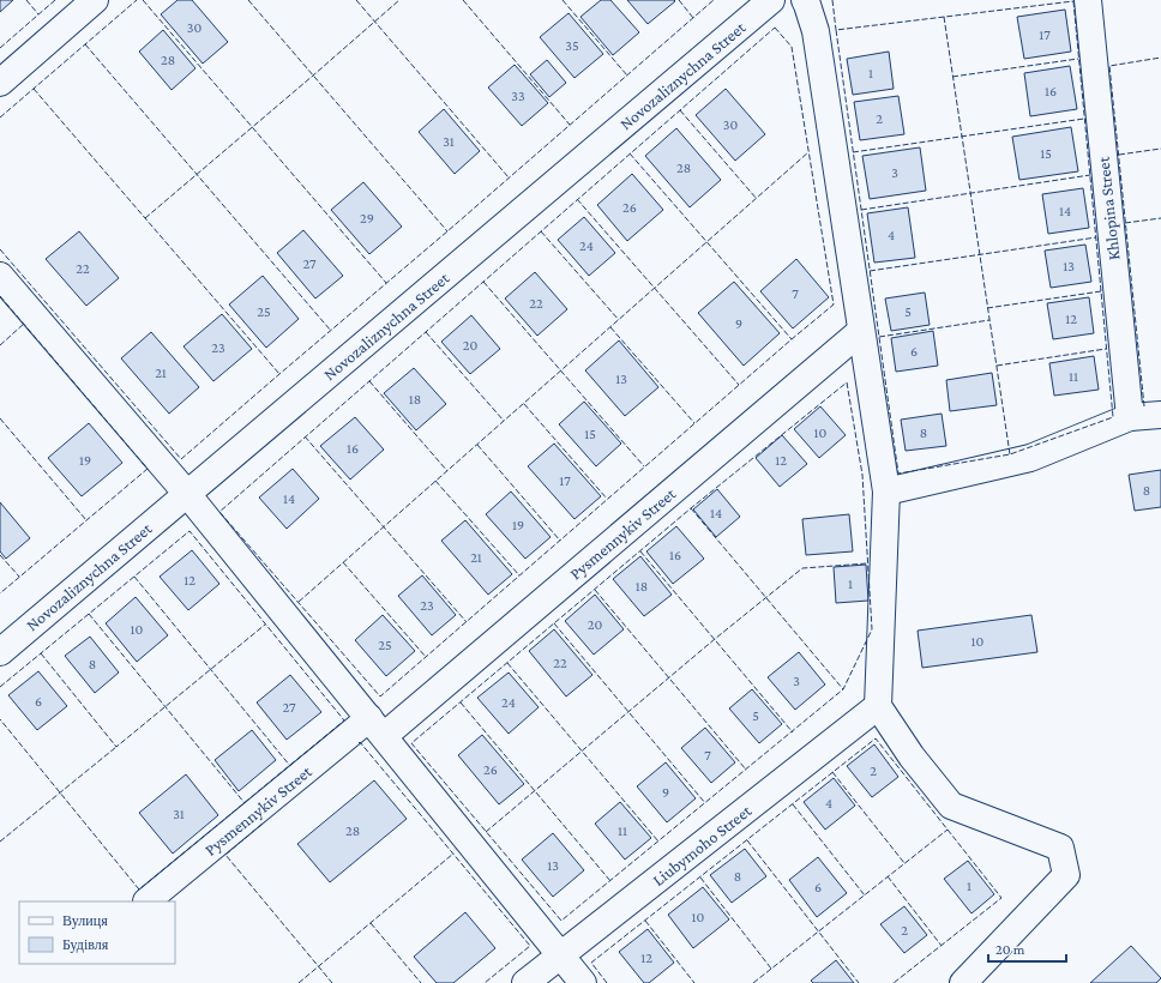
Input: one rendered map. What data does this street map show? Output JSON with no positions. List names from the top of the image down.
{
  "streets": {
    "street": [
      "Novozaliznychna Street",
      "Khlopina Street",
      "Pysmennykiv Street",
      "Liubymoho Street"
    ]
  },
  "house_numbers": [
    "30",
    "17",
    "35",
    "28",
    "1",
    "16",
    "33",
    "2",
    "30",
    "31",
    "15",
    "28",
    "3",
    "26",
    "14",
    "29",
    "4",
    "24",
    "27",
    "13",
    "22",
    "7",
    "22",
    "25",
    "5",
    "12",
    "9",
    "20",
    "23",
    "6",
    "21",
    "11",
    "13",
    "18",
    "10",
    "8",
    "15",
    "16",
    "19",
    "12",
    "17",
    "8",
    "14",
    "14",
    "19",
    "16",
    "21",
    "12",
    "1",
    "18",
    "23",
    "20",
    "10",
    "10",
    "25",
    "22",
    "8",
    "3",
    "6",
    "24",
    "27",
    "5",
    "7",
    "26",
    "2",
    "9",
    "4",
    "31",
    "28",
    "11",
    "13",
    "8",
    "1",
    "6",
    "10",
    "2",
    "12"
  ],
  "legend": ["Вулиця", "Будівля"],
  "scale_bar": "20 m"
}
